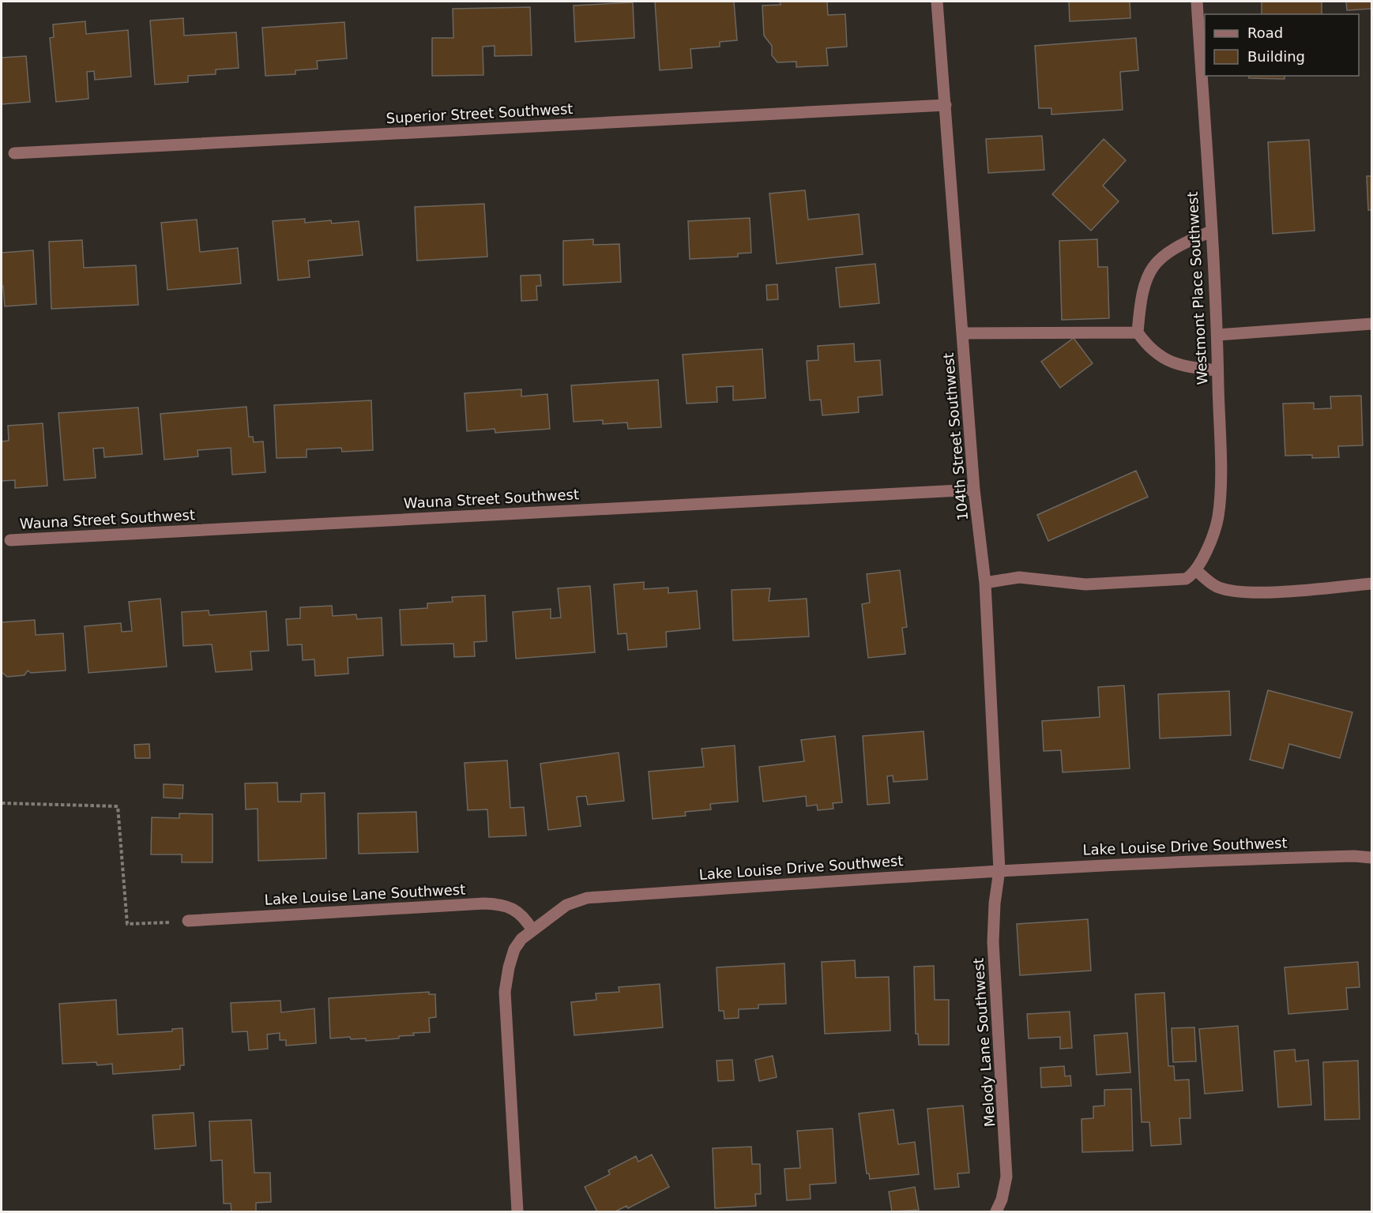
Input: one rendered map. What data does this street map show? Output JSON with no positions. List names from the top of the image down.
{
  "streets": {
    "street": [
      "Superior Street Southwest",
      "Westmont Place Southwest",
      "104th Street Southwest",
      "Wauna Street Southwest",
      "Lake Louise Drive Southwest",
      "Lake Louise Lane Southwest",
      "Melody Lane Southwest"
    ]
  },
  "crossings": [
    ["Superior Street Southwest", "104th Street Southwest"],
    ["104th Street Southwest", "Wauna Street Southwest"],
    ["104th Street Southwest", "Lake Louise Drive Southwest"],
    ["104th Street Southwest", "Melody Lane Southwest"],
    ["Lake Louise Drive Southwest", "Lake Louise Lane Southwest"],
    ["Lake Louise Drive Southwest", "Melody Lane Southwest"]
  ],
  "legend": ["Road", "Building"]
}
